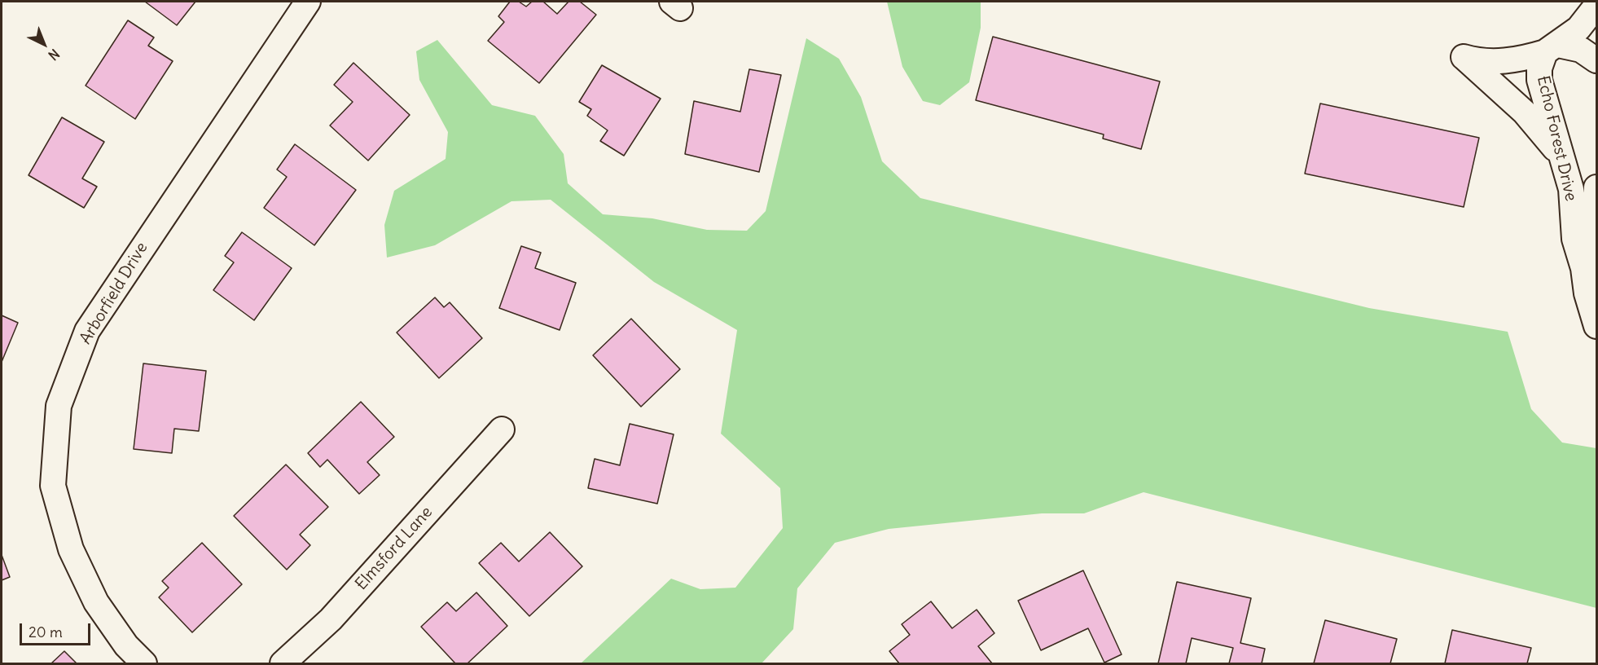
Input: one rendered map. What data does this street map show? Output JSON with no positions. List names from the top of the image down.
{
  "streets": {
    "street": ["Echo Forest Drive", "Arborfield Drive", "Elmsford Lane"]
  },
  "scale_bar": "20 m",
  "north": "bottom right"
}
